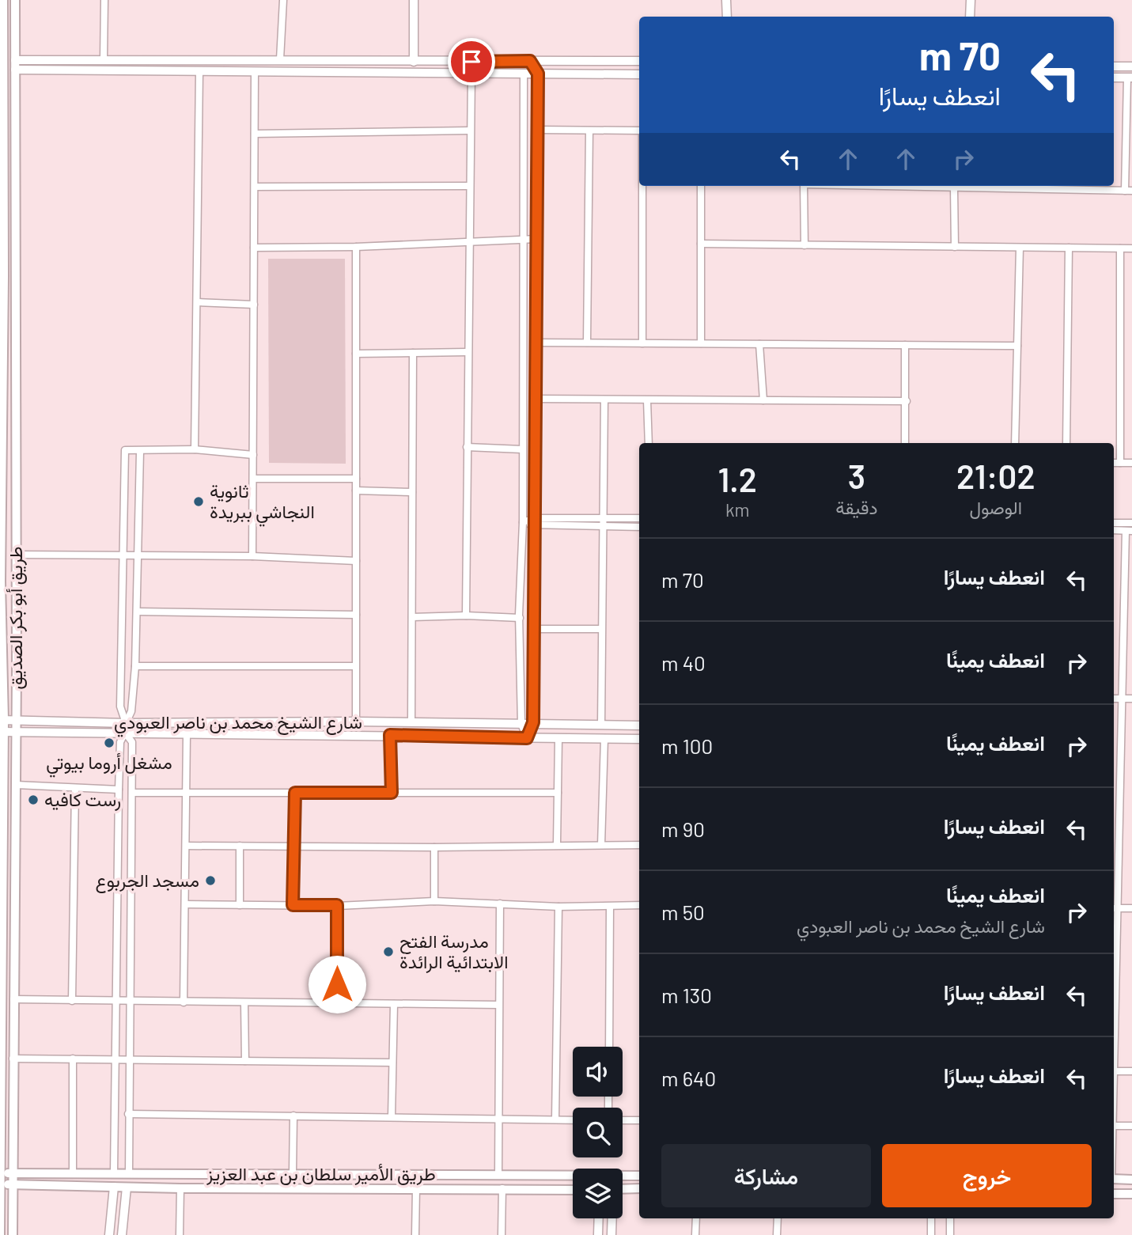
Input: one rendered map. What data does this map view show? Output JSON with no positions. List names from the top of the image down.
{
  "streets": {
    "main road": ["طريق أبو بكر الصديق", "طريق الأمير سلطان بن عبد العزيز"],
    "street": ["شارع الشيخ محمد بن ناصر العبودي"]
  },
  "crossings": [
    ["طريق أبو بكر الصديق", "شارع الشيخ محمد بن ناصر العبودي"],
    ["طريق أبو بكر الصديق", "طريق الأمير سلطان بن عبد العزيز"]
  ],
  "places": [
    "ثانوية النجاشي ببريدة",
    "مشغل أروما بيوتي",
    "رست كافيه",
    "مسجد الجربوع",
    "مدرسة الفتح الابتدائية الرائدة"
  ],
  "page": {
    "turn": ["70 m", "انعطف يسارًا"],
    "eta": [
      "21:02",
      "الوصول",
      "3",
      "دقيقة",
      "1.2",
      "km"
    ],
    "list": [
      {
        "name": "انعطف يسارًا",
        "value": "70 m"
      },
      {
        "name": "انعطف يمينًا",
        "value": "40 m"
      },
      {
        "name": "انعطف يمينًا",
        "value": "100 m"
      },
      {
        "name": "انعطف يسارًا",
        "value": "90 m"
      },
      {
        "name": "انعطف يمينًا",
        "note": "شارع الشيخ محمد بن ناصر العبودي",
        "value": "50 m"
      },
      {
        "name": "انعطف يسارًا",
        "value": "130 m"
      },
      {
        "name": "انعطف يسارًا",
        "value": "640 m"
      }
    ],
    "buttons": ["خروج", "مشاركة"]
  }
}
